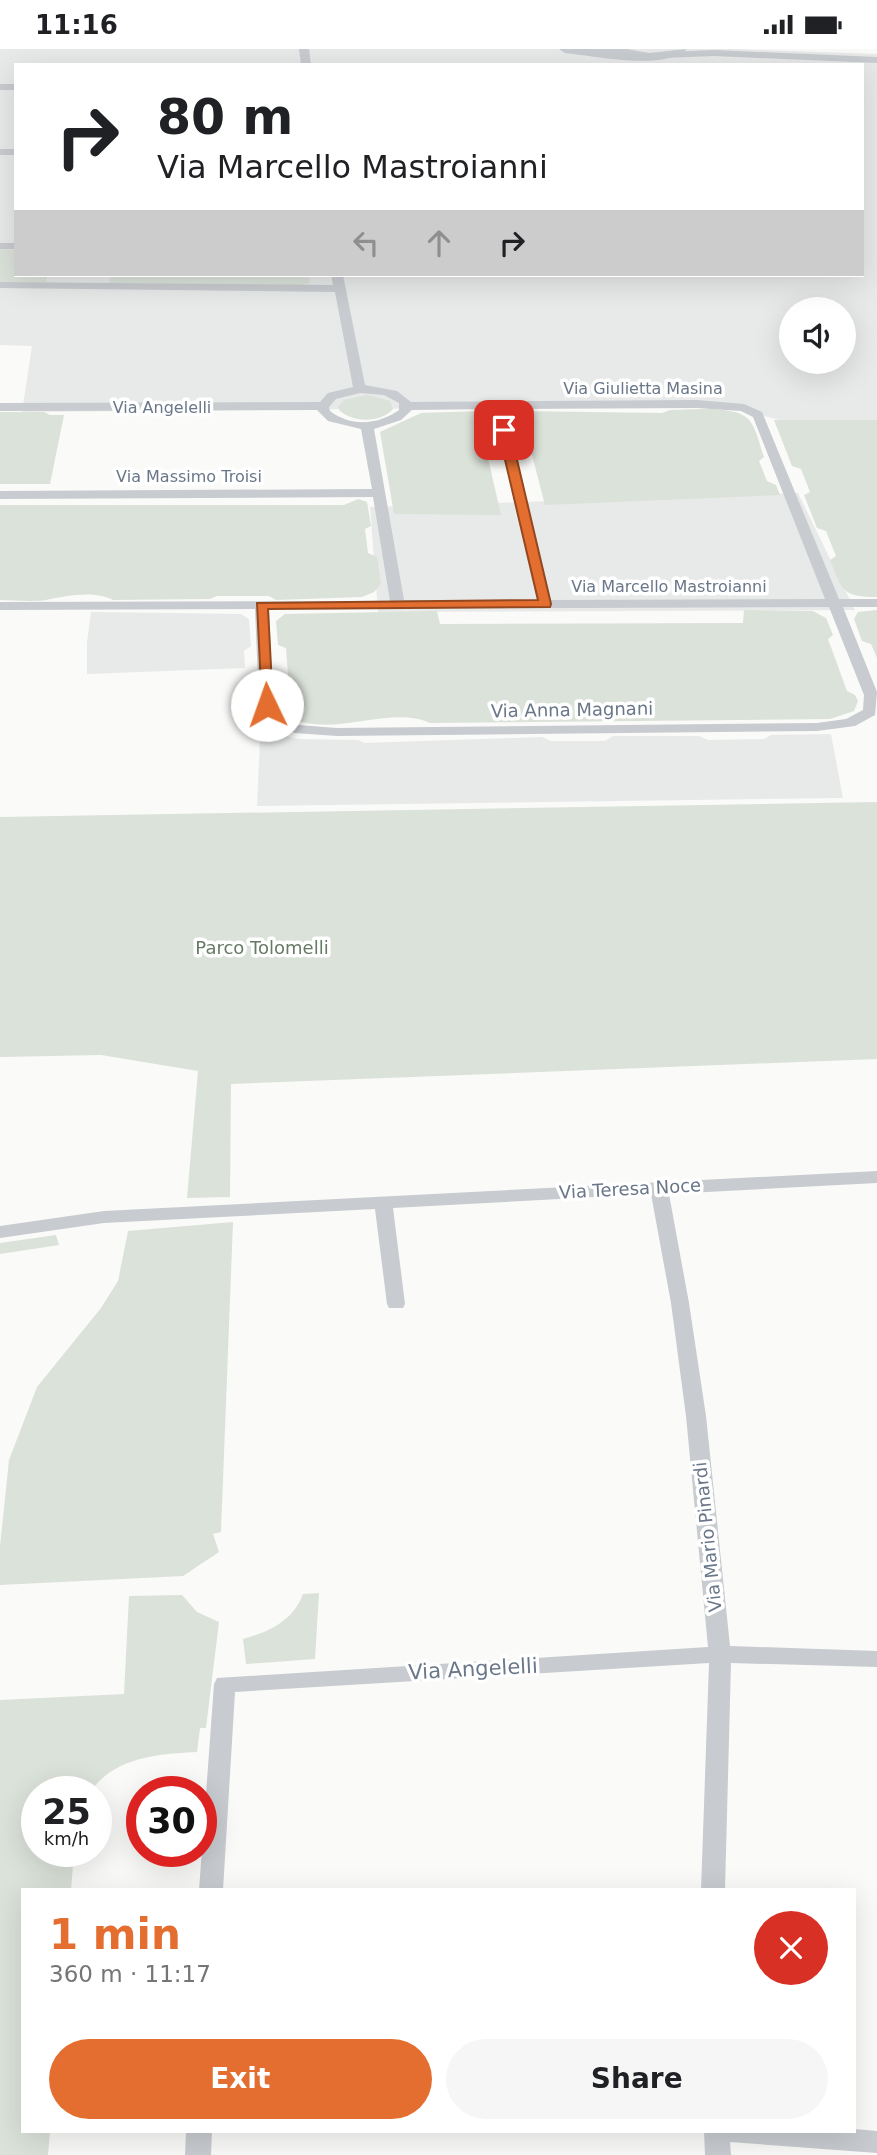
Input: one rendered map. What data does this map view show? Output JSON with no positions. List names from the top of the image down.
{
  "streets": {
    "street": [
      "Via Giulietta Masina",
      "Via Angelelli",
      "Via Massimo Troisi",
      "Via Marcello Mastroianni",
      "Via Anna Magnani",
      "Via Teresa Noce",
      "Via Mario Pinardi"
    ]
  },
  "crossings": [
    ["Via Giulietta Masina", "Via Marcello Mastroianni"],
    ["Via Giulietta Masina", "Via Anna Magnani"],
    ["Via Angelelli", "Via Mario Pinardi"],
    ["Via Marcello Mastroianni", "Via Anna Magnani"],
    ["Via Teresa Noce", "Via Mario Pinardi"]
  ],
  "parks": ["Parco Tolomelli"],
  "page": {
    "status": "11:16",
    "turn": ["80 m", "Via Marcello Mastroianni"],
    "speed": "25 km/h",
    "limit": "30",
    "heading": ["1 min", "360 m · 11:17"],
    "buttons": ["Exit", "Share"]
  }
}
